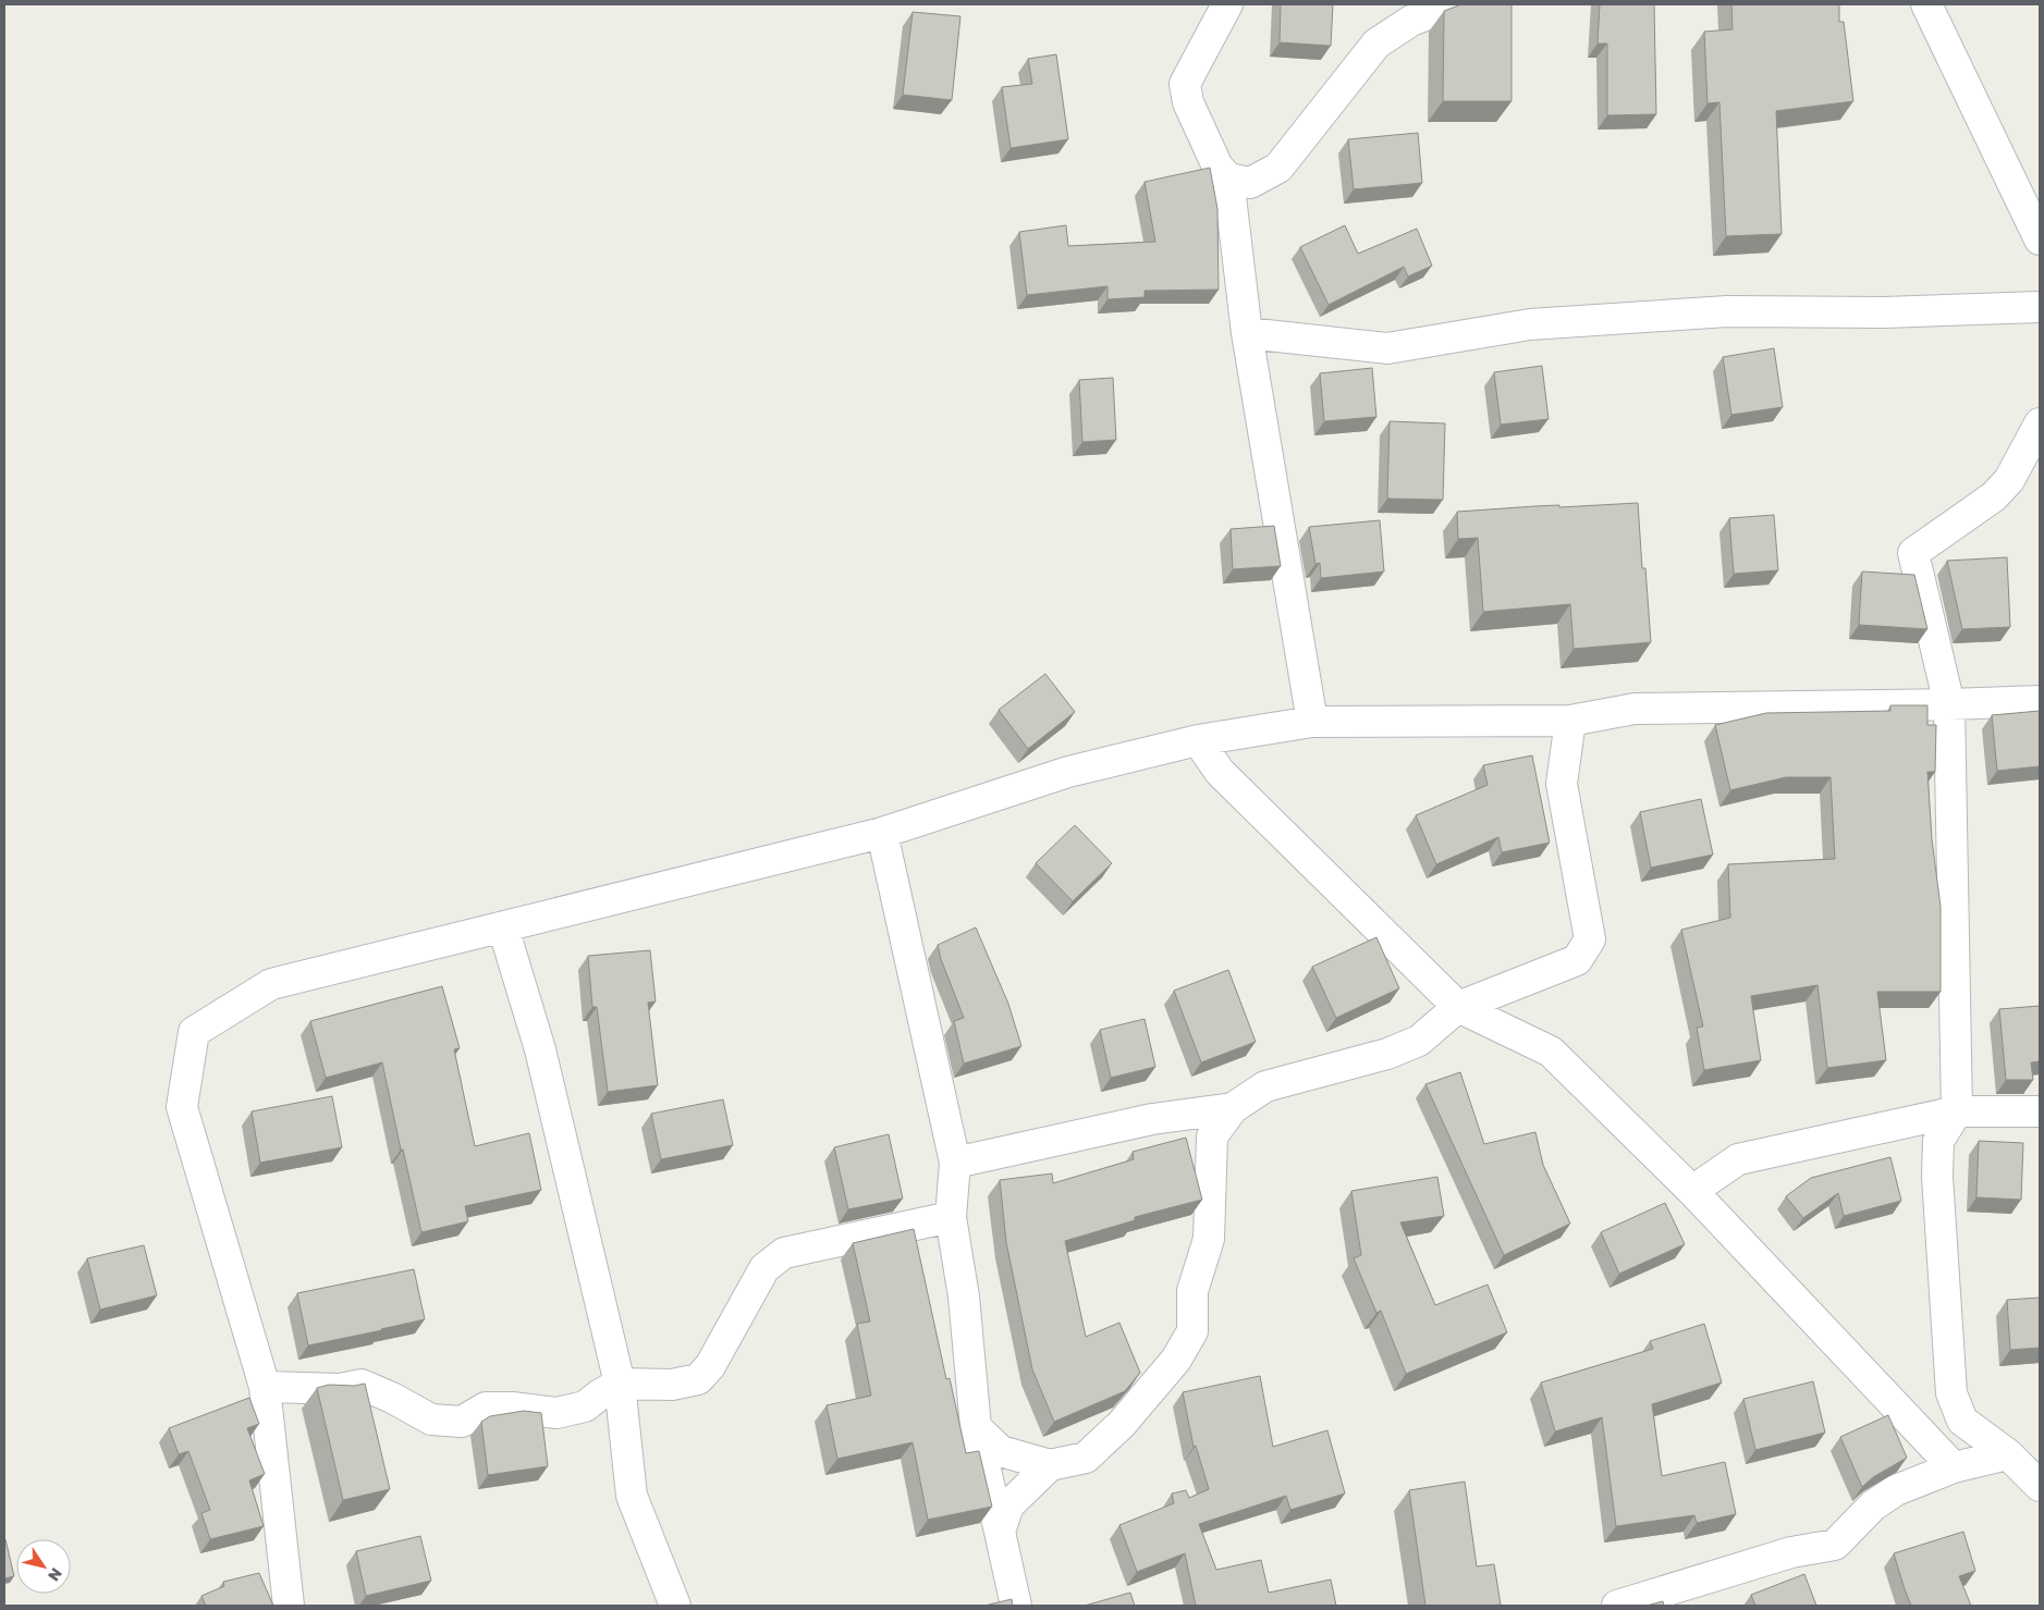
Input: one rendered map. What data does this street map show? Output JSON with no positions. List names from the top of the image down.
{
  "north": "bottom right"
}
